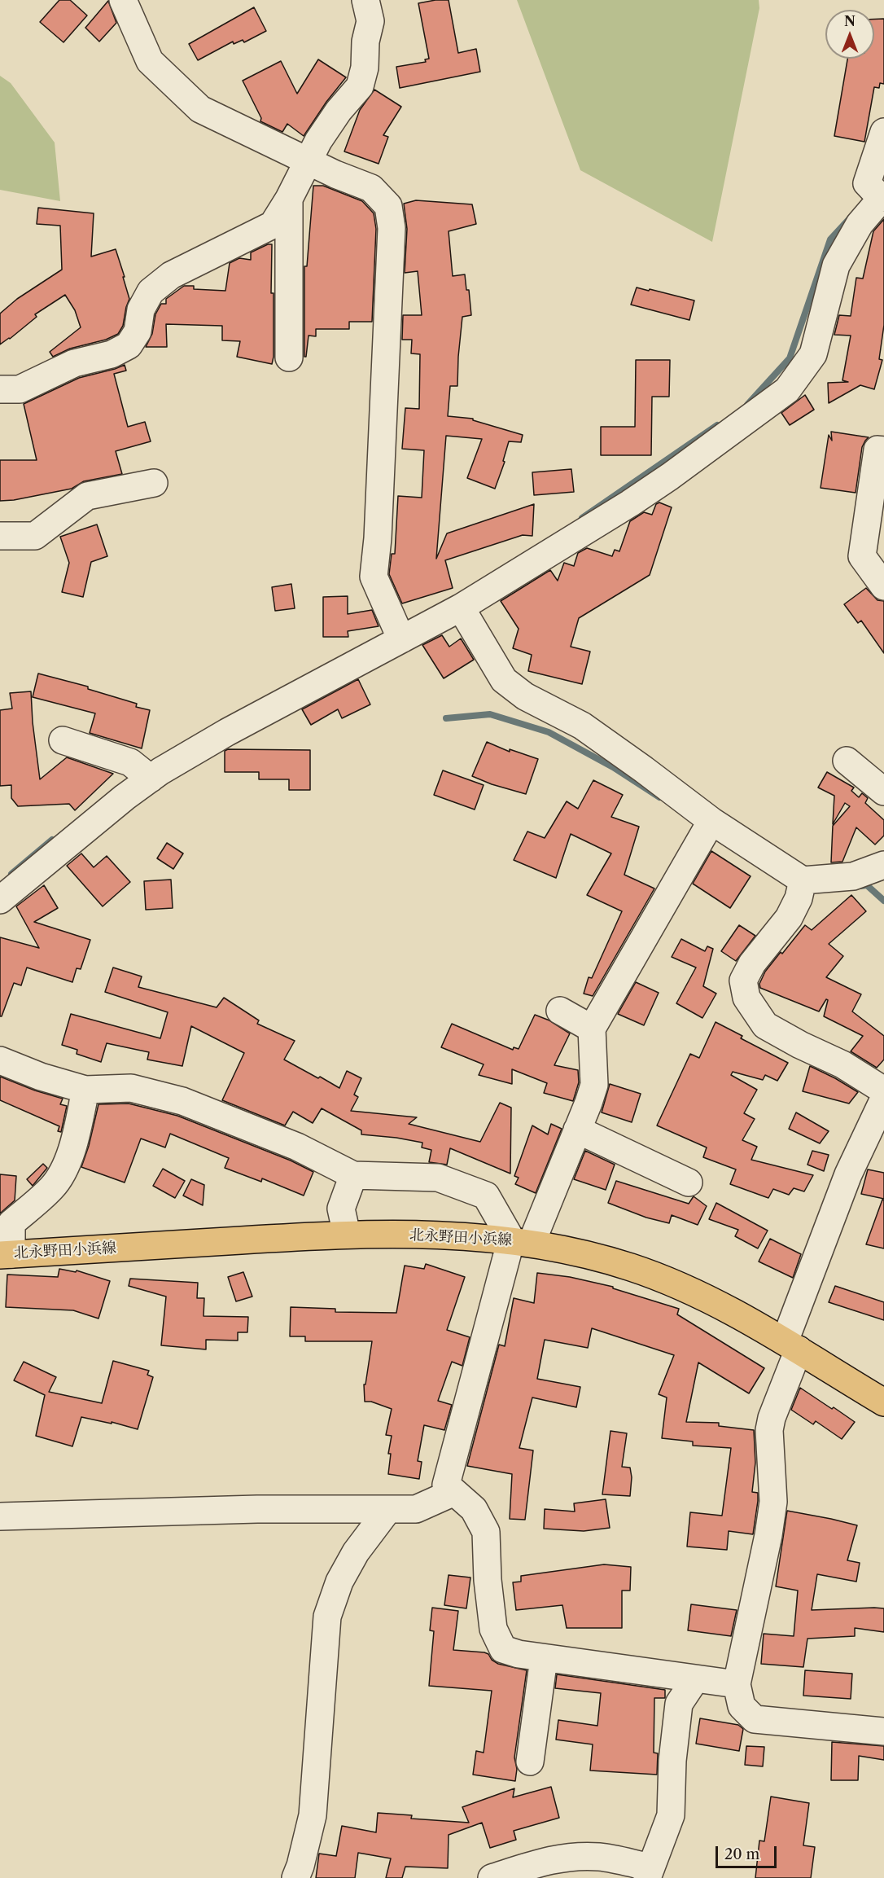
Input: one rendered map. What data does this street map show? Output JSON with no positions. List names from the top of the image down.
{
  "streets": {
    "main road": ["北永野田小浜線"]
  },
  "scale_bar": "20 m",
  "north": "top"
}
